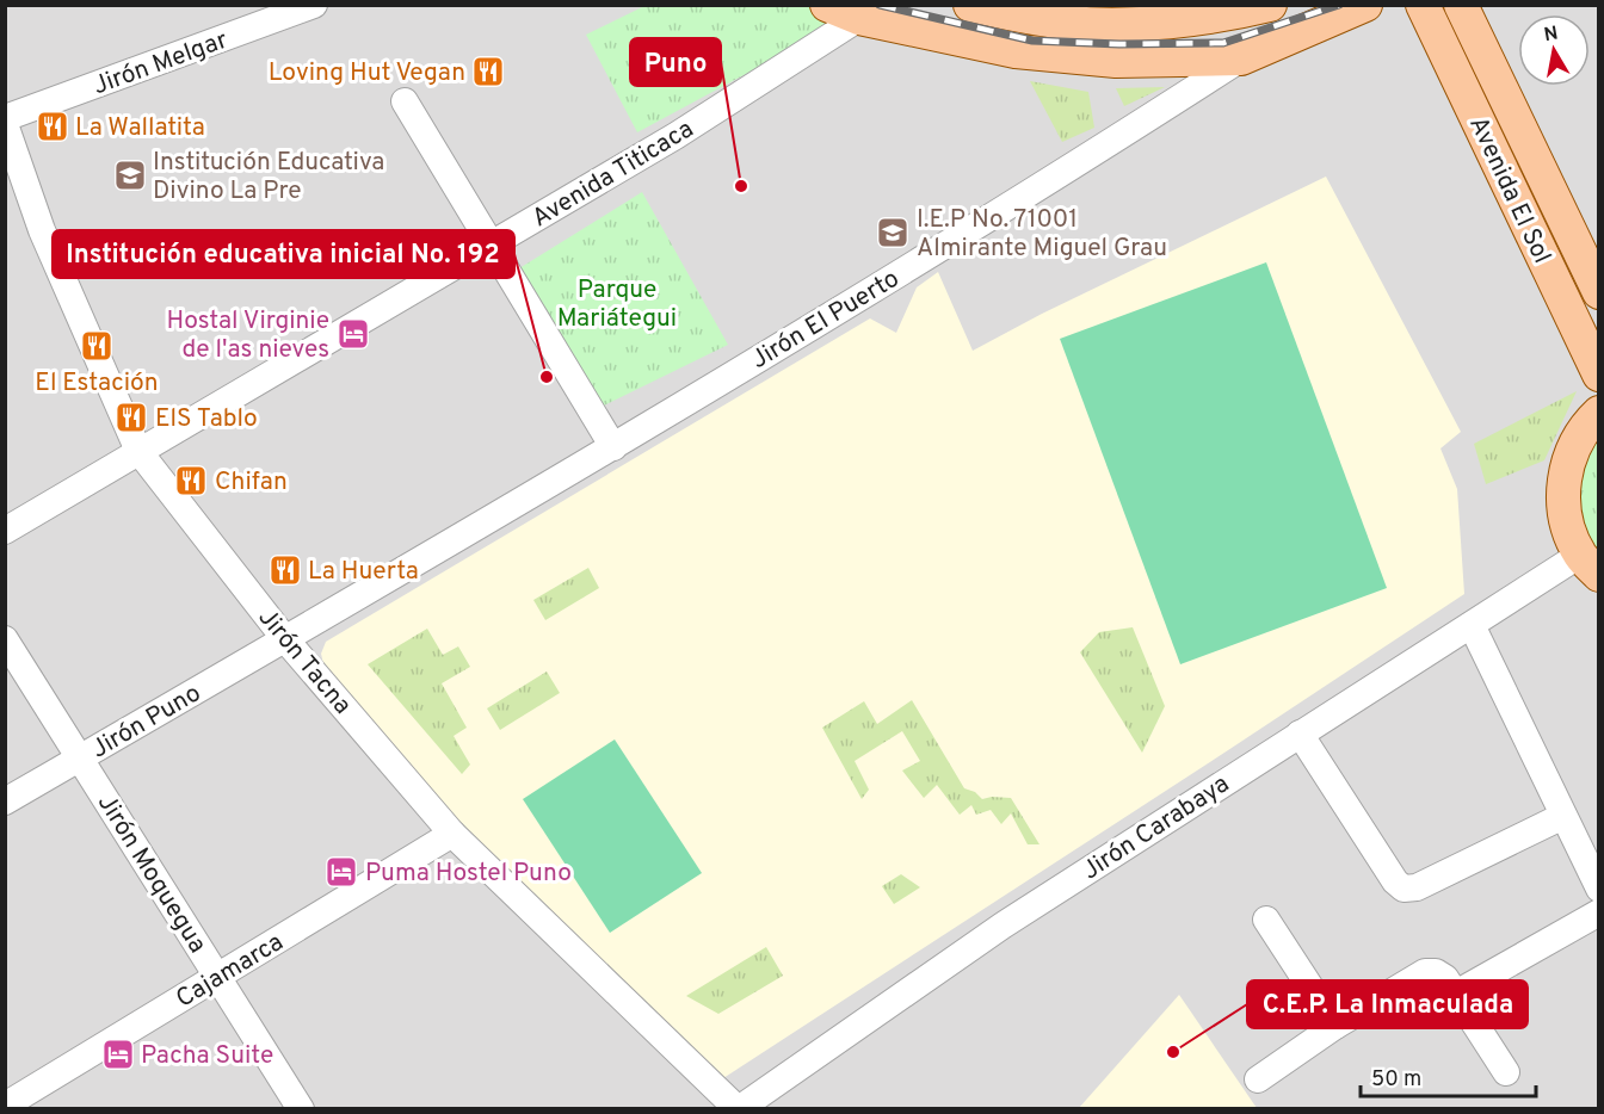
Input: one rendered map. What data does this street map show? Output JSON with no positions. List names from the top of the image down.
{
  "streets": {
    "main road": ["Avenida El Sol", "Jirón El Puerto"],
    "street": [
      "Jirón Melgar",
      "Avenida Titicaca",
      "Jirón Tacna",
      "Jirón Puno",
      "Jirón Carabaya",
      "Jirón Moquegua",
      "Cajamarca"
    ]
  },
  "crossings": [
    ["Jirón Melgar", "Jirón Tacna"],
    ["Avenida Titicaca", "Jirón Tacna"],
    ["Jirón El Puerto", "Jirón Tacna"],
    ["Jirón El Puerto", "Jirón Puno"],
    ["Jirón Tacna", "Jirón Puno"],
    ["Jirón Tacna", "Jirón Carabaya"],
    ["Jirón Tacna", "Cajamarca"],
    ["Jirón Puno", "Jirón Moquegua"],
    ["Jirón Moquegua", "Cajamarca"]
  ],
  "parks": ["Parque Mariátegui"],
  "places": {
    "restaurant": [
      "Loving Hut Vegan",
      "La Wallatita",
      "El Estación",
      "ElS Tablo",
      "Chifan",
      "La Huerta"
    ],
    "school or university": ["Institución Educativa Divino La Pre", "I.E.P No. 71001 Almirante Miguel Grau"],
    "other": ["Puno", "Institución educativa inicial No. 192", "C.E.P. La Inmaculada"],
    "hotel": ["Hostal Virginie de l'as nieves", "Puma Hostel Puno", "Pacha Suite"]
  },
  "scale_bar": "50 m",
  "north": "top"
}
